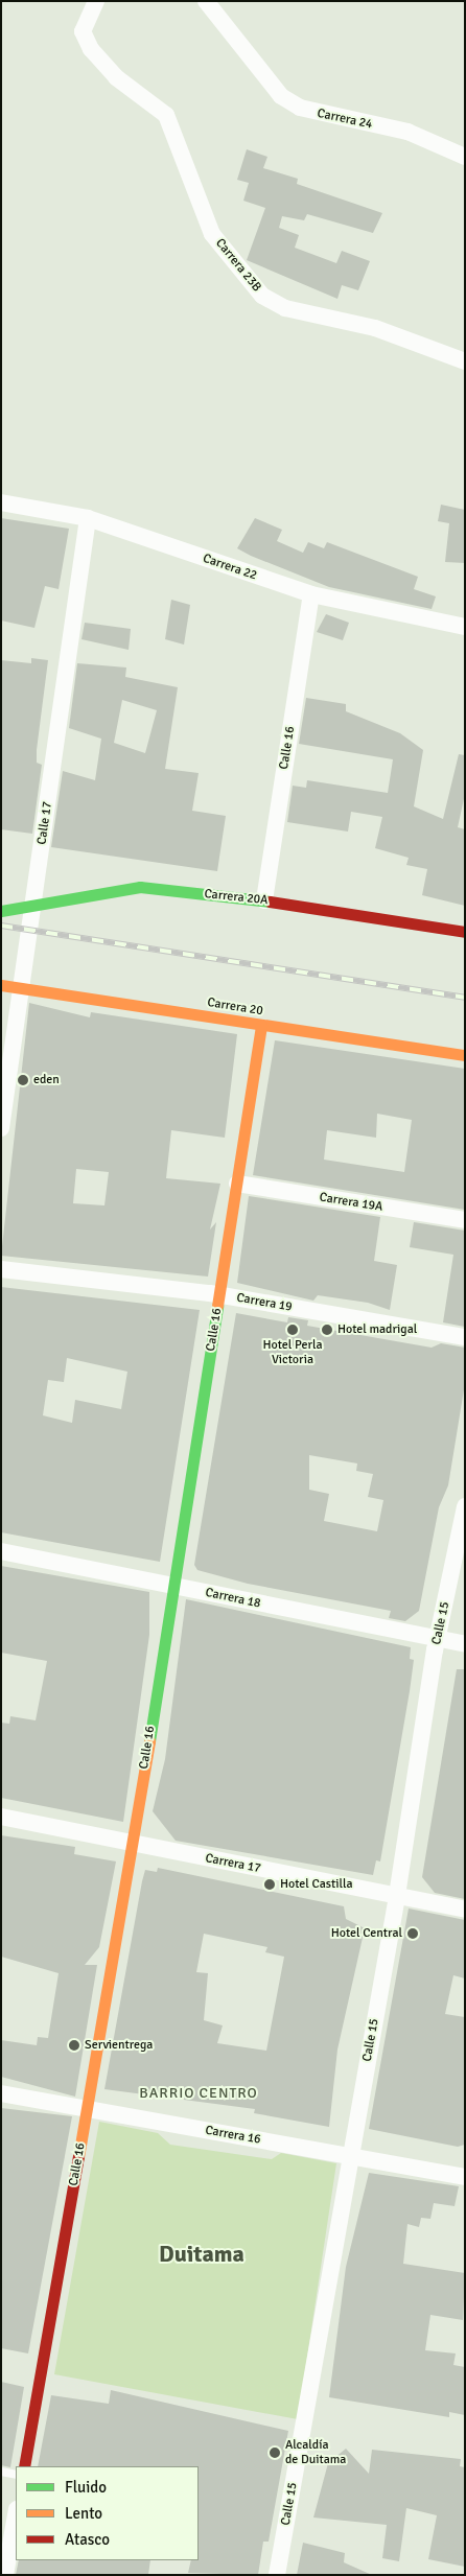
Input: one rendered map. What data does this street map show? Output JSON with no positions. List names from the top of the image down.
{
  "streets": {
    "street": [
      "Carrera 24",
      "Carrera 23B",
      "Carrera 22",
      "Calle 16",
      "Calle 17",
      "Carrera 20A",
      "Carrera 20",
      "Carrera 19A",
      "Carrera 19",
      "Carrera 18",
      "Calle 15",
      "Carrera 17",
      "Carrera 16"
    ]
  },
  "crossings": [
    ["Carrera 22", "Calle 16"],
    ["Carrera 22", "Calle 17"],
    ["Calle 16", "Carrera 20A"],
    ["Calle 16", "Carrera 20"],
    ["Calle 16", "Carrera 19A"],
    ["Calle 16", "Carrera 19"],
    ["Calle 16", "Carrera 18"],
    ["Calle 16", "Carrera 17"],
    ["Calle 16", "Carrera 16"],
    ["Calle 17", "Carrera 20A"],
    ["Calle 17", "Carrera 20"],
    ["Carrera 18", "Calle 15"],
    ["Calle 15", "Carrera 17"],
    ["Calle 15", "Carrera 16"]
  ],
  "districts": ["BARRIO CENTRO", "Duitama"],
  "places": [
    "eden",
    "Hotel Perla Victoria",
    "Hotel madrigal",
    "Hotel Castilla",
    "Hotel Central",
    "Servientrega",
    "Alcaldía de Duitama"
  ],
  "legend": ["Fluido", "Lento", "Atasco"]
}
